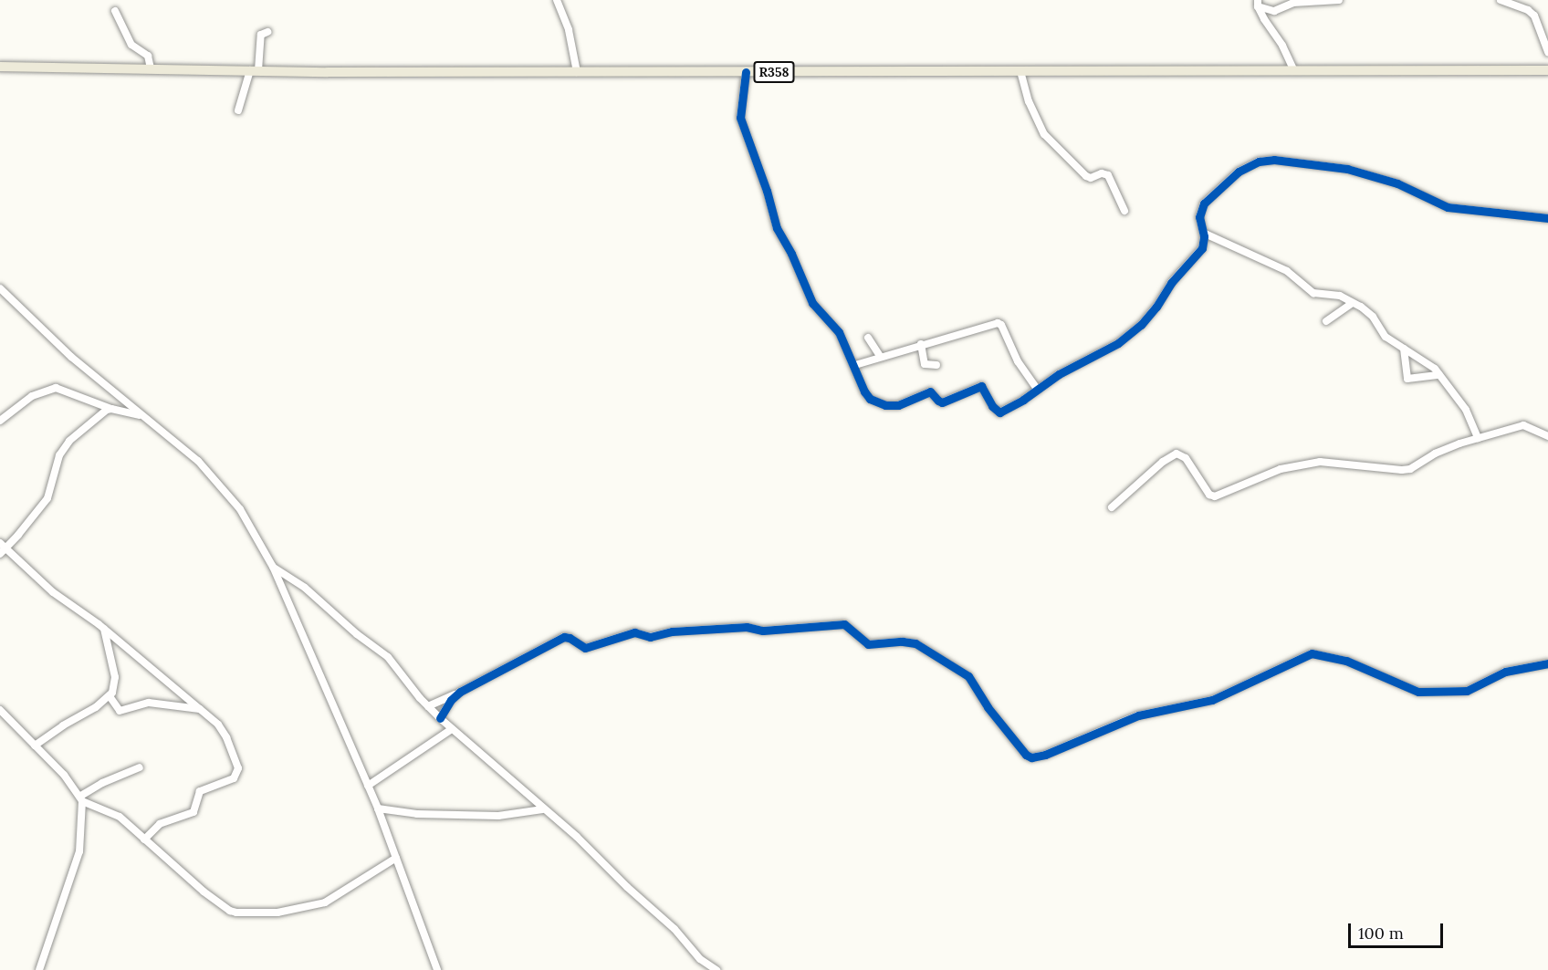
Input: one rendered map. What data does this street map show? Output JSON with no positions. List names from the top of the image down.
{
  "streets": {
    "main road": ["R358"]
  },
  "scale_bar": "100 m"
}
